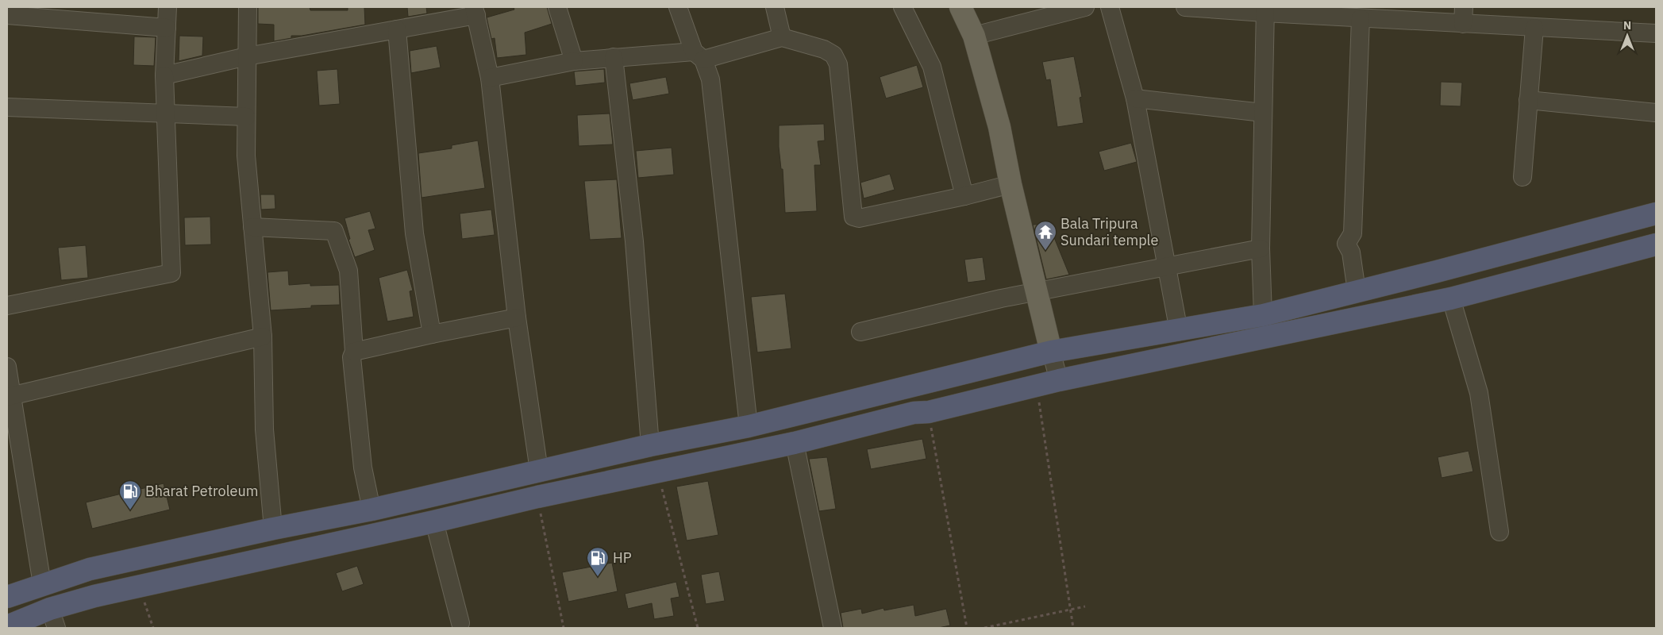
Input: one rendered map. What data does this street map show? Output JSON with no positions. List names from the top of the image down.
{
  "places": {
    "temple": ["Bala Tripura Sundari temple"],
    "fuel station": ["Bharat Petroleum", "HP"]
  },
  "north": "top"
}
